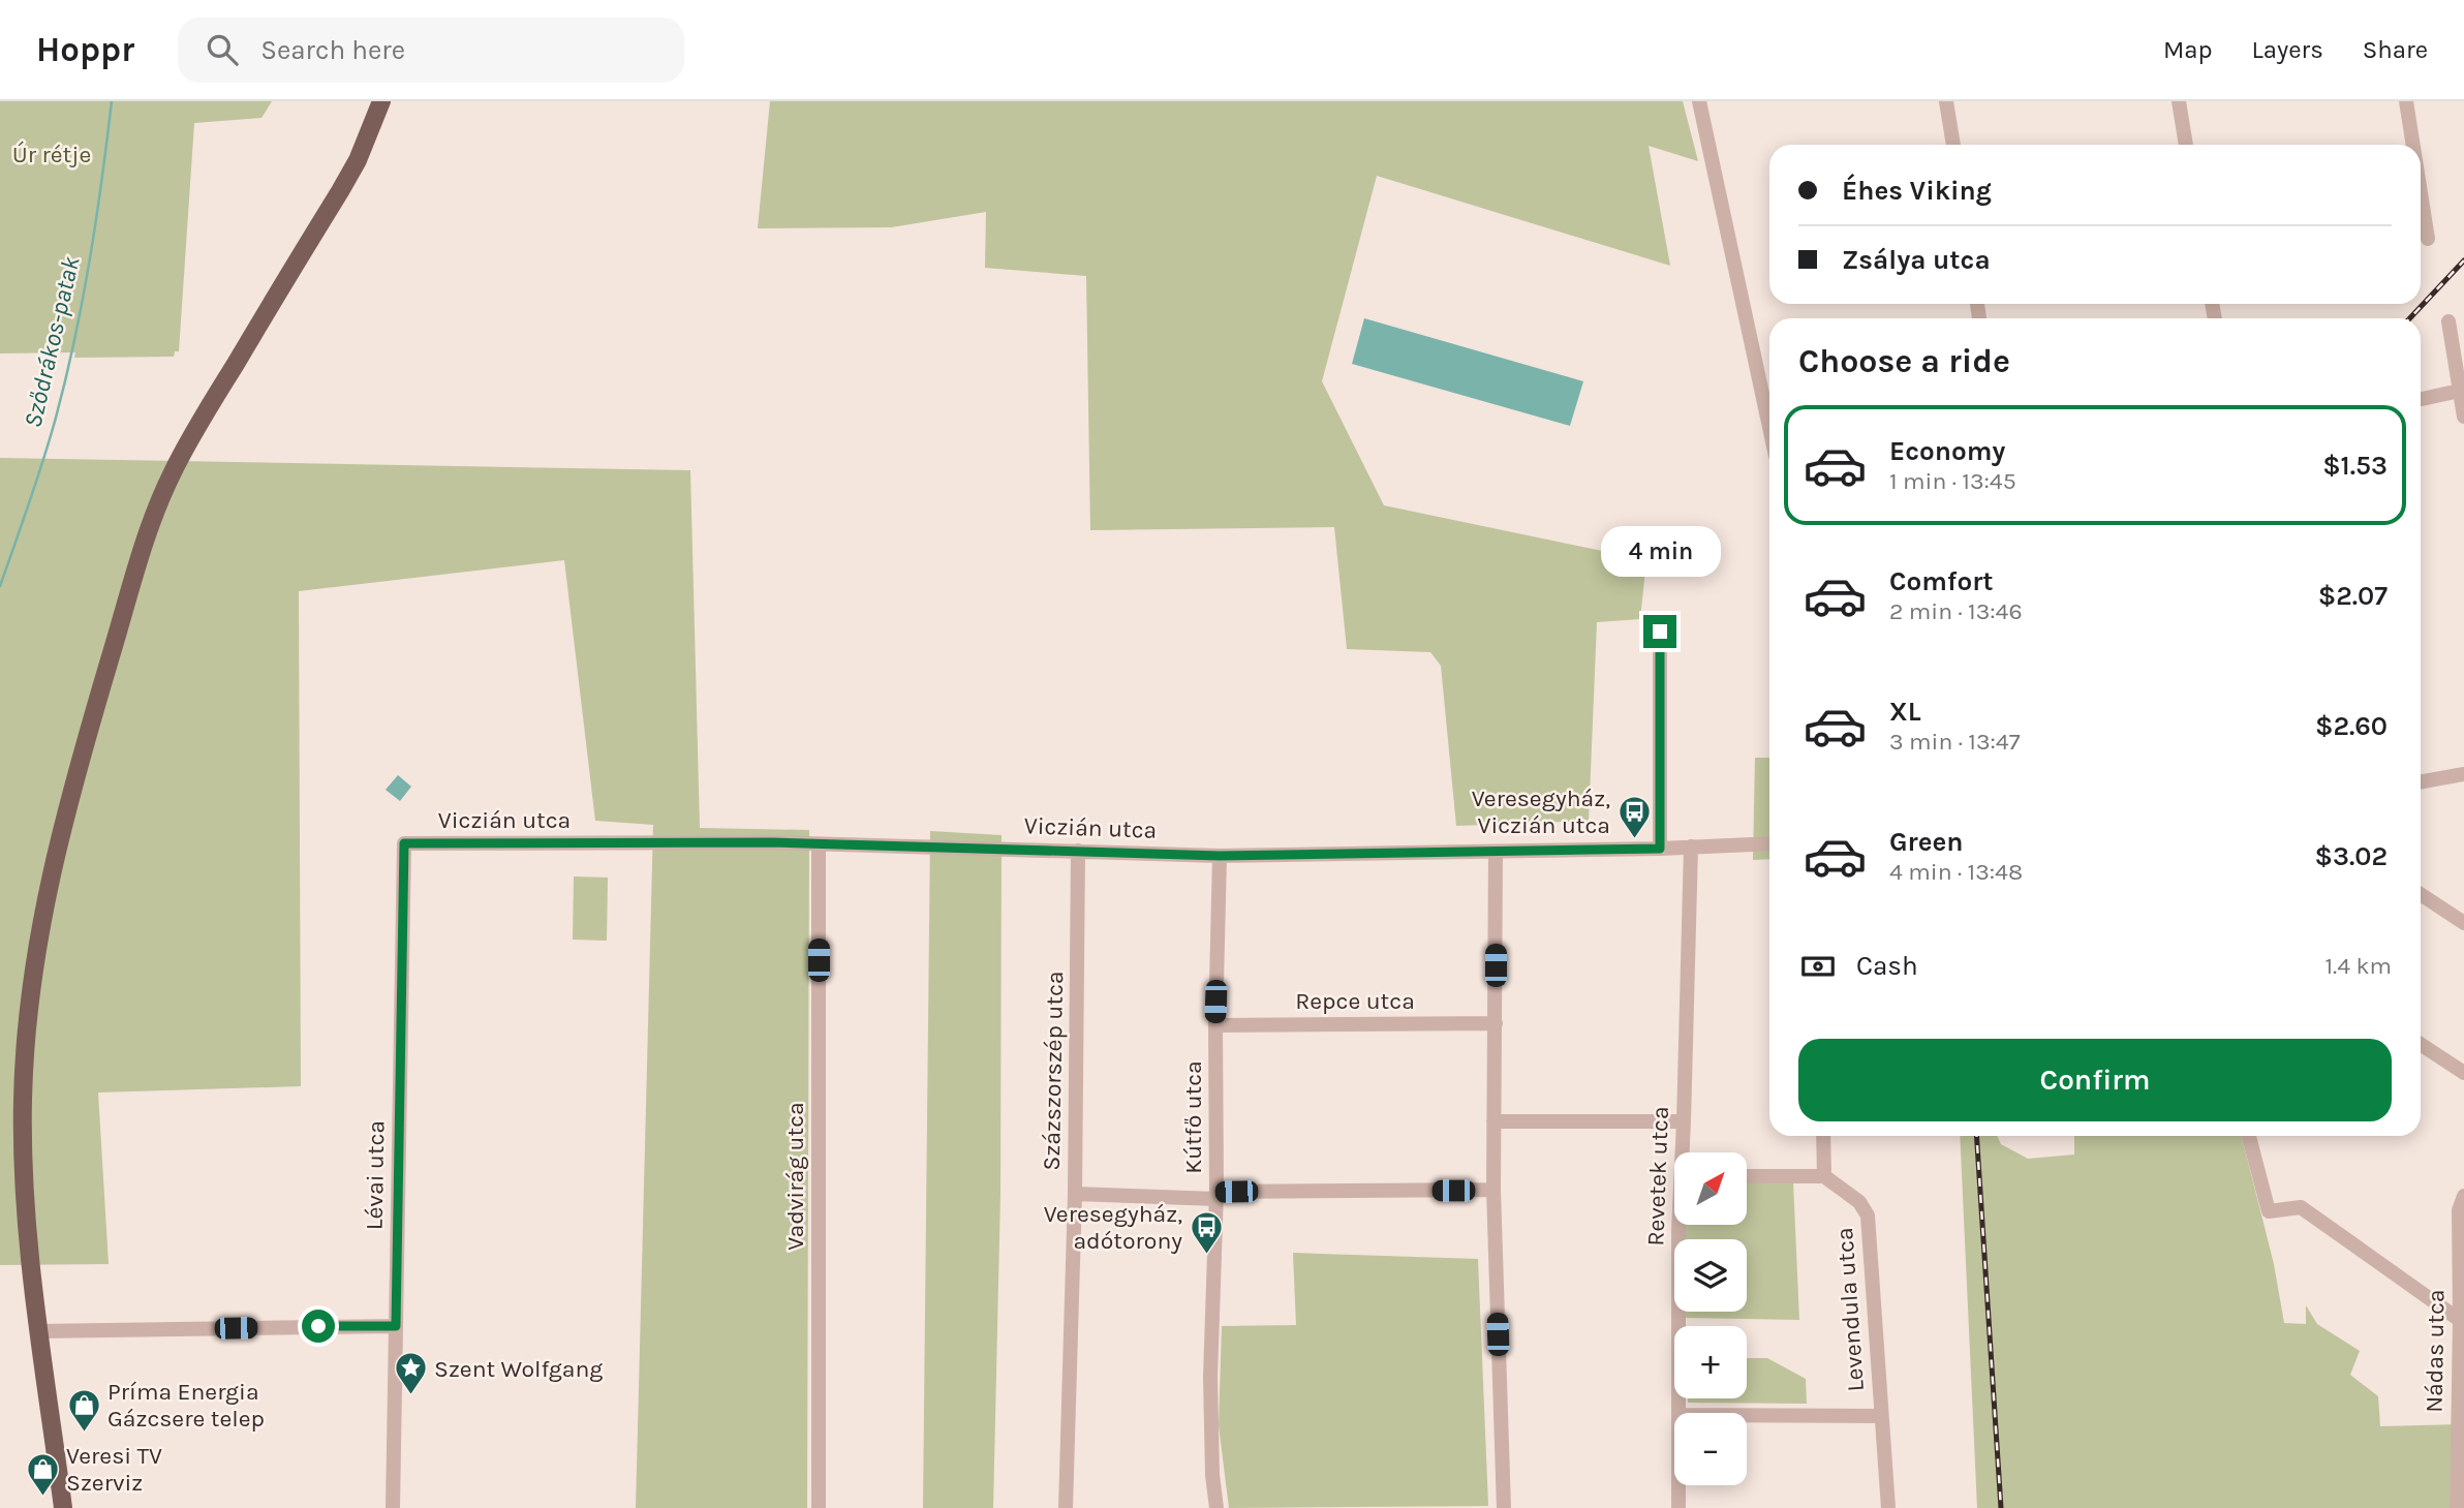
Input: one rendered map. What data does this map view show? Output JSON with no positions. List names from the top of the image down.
{
  "streets": {
    "street": [
      "Viczián utca",
      "Repce utca",
      "Százszorszép utca",
      "Kútfő utca",
      "Lévai utca",
      "Vadvirág utca",
      "Revetek utca",
      "Levendula utca",
      "Nádas utca"
    ]
  },
  "crossings": [
    ["Viczián utca", "Százszorszép utca"],
    ["Viczián utca", "Kútfő utca"],
    ["Viczián utca", "Lévai utca"],
    ["Viczián utca", "Vadvirág utca"],
    ["Viczián utca", "Revetek utca"],
    ["Repce utca", "Kútfő utca"]
  ],
  "water": ["Sződrákos-patak"],
  "parks": ["Úr rétje"],
  "places": {
    "bus stop": ["Veresegyház, Viczián utca", "Veresegyház, adótorony"],
    "place": ["Szent Wolfgang"],
    "shop": ["Príma Energia Gázcsere telep", "Veresi TV Szerviz"]
  },
  "north": "top right",
  "page": {
    "header": "Hoppr",
    "search": "Search here",
    "nav": ["Map", "Layers", "Share"],
    "banner": ["Éhes Viking", "Zsálya utca"],
    "heading": "Choose a ride",
    "list": [
      {
        "name": "Economy",
        "note": "1 min · 13:45",
        "value": "$1.53"
      },
      {
        "name": "Comfort",
        "note": "2 min · 13:46",
        "value": "$2.07"
      },
      {
        "name": "XL",
        "note": "3 min · 13:47",
        "value": "$2.60"
      },
      {
        "name": "Green",
        "note": "4 min · 13:48",
        "value": "$3.02"
      }
    ],
    "bubble": "4 min",
    "pay": ["Cash", "1.4 km"],
    "buttons": "Confirm",
    "map_buttons": ["+", "−"]
  }
}
